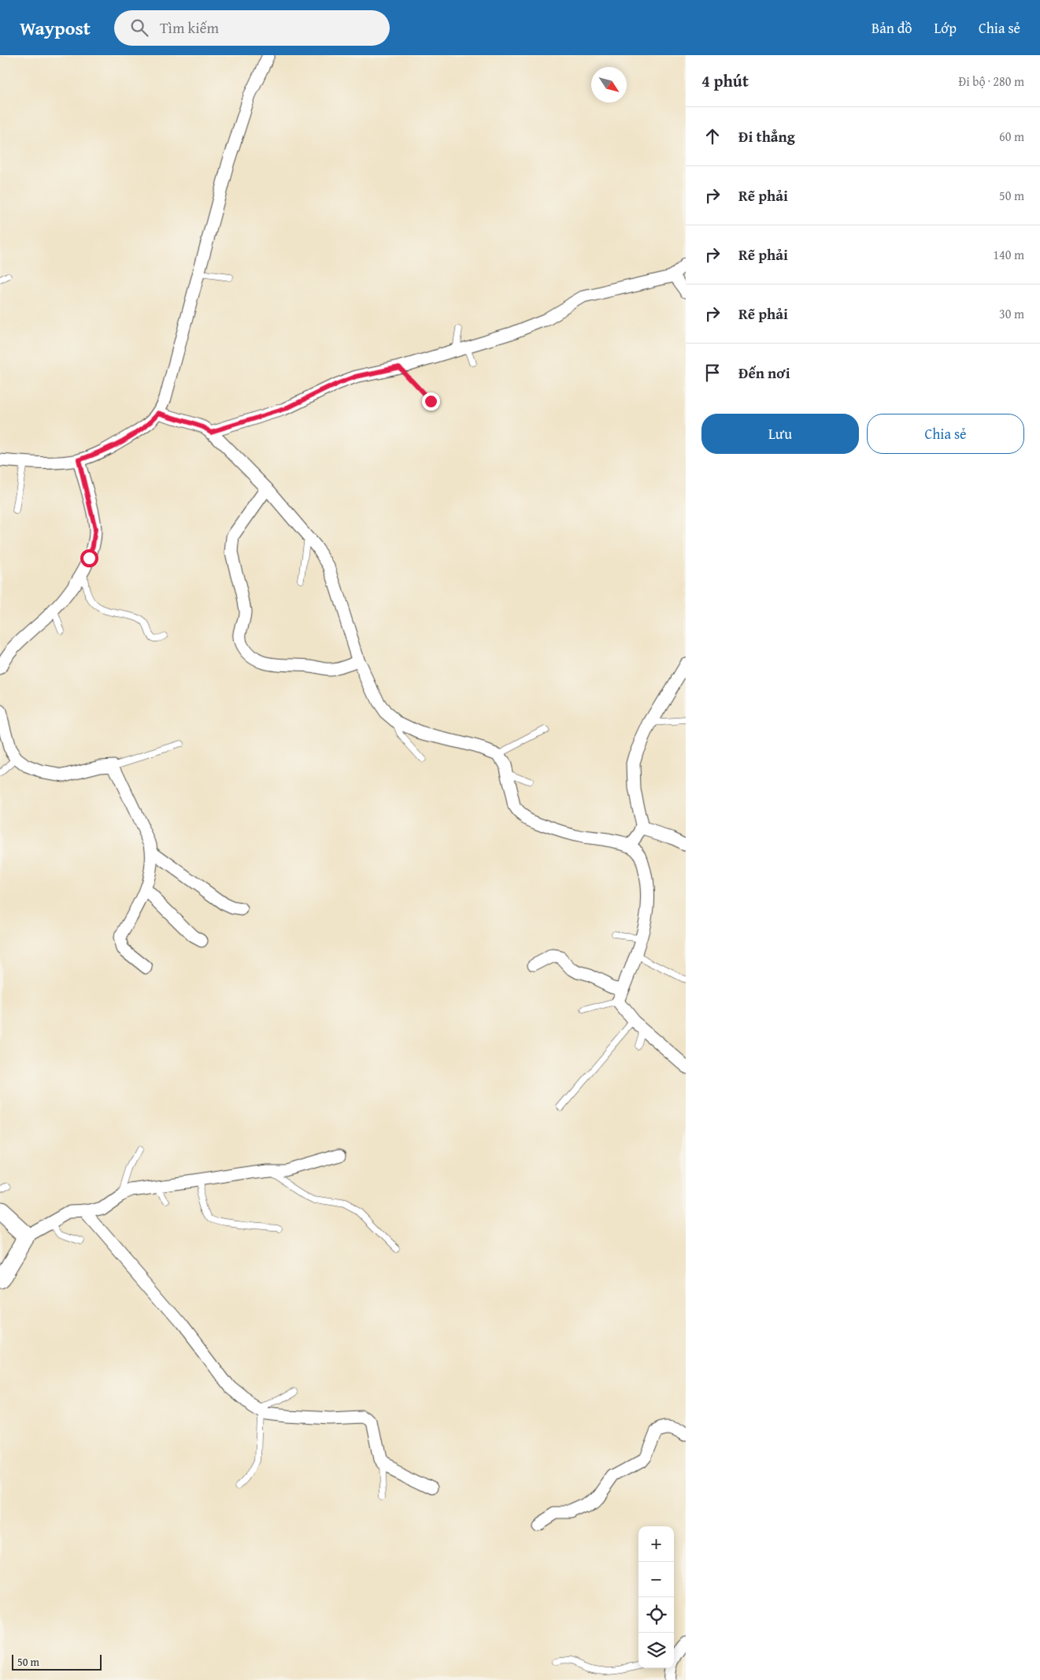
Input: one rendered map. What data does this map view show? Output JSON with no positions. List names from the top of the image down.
{
  "scale_bar": "50 m",
  "north": "bottom right",
  "page": {
    "header": "Waypost",
    "search": "Tìm kiếm",
    "nav": ["Bản đồ", "Lớp", "Chia sẻ"],
    "heading": ["4 phút", "Đi bộ · 280 m"],
    "list": [
      ["Đi thẳng", "60 m"],
      ["Rẽ phải", "50 m"],
      ["Rẽ phải", "140 m"],
      ["Rẽ phải", "30 m"],
      "Đến nơi"
    ],
    "buttons": ["Lưu", "Chia sẻ"],
    "map_buttons": ["+", "−"],
    "scale": "50 m"
  }
}
